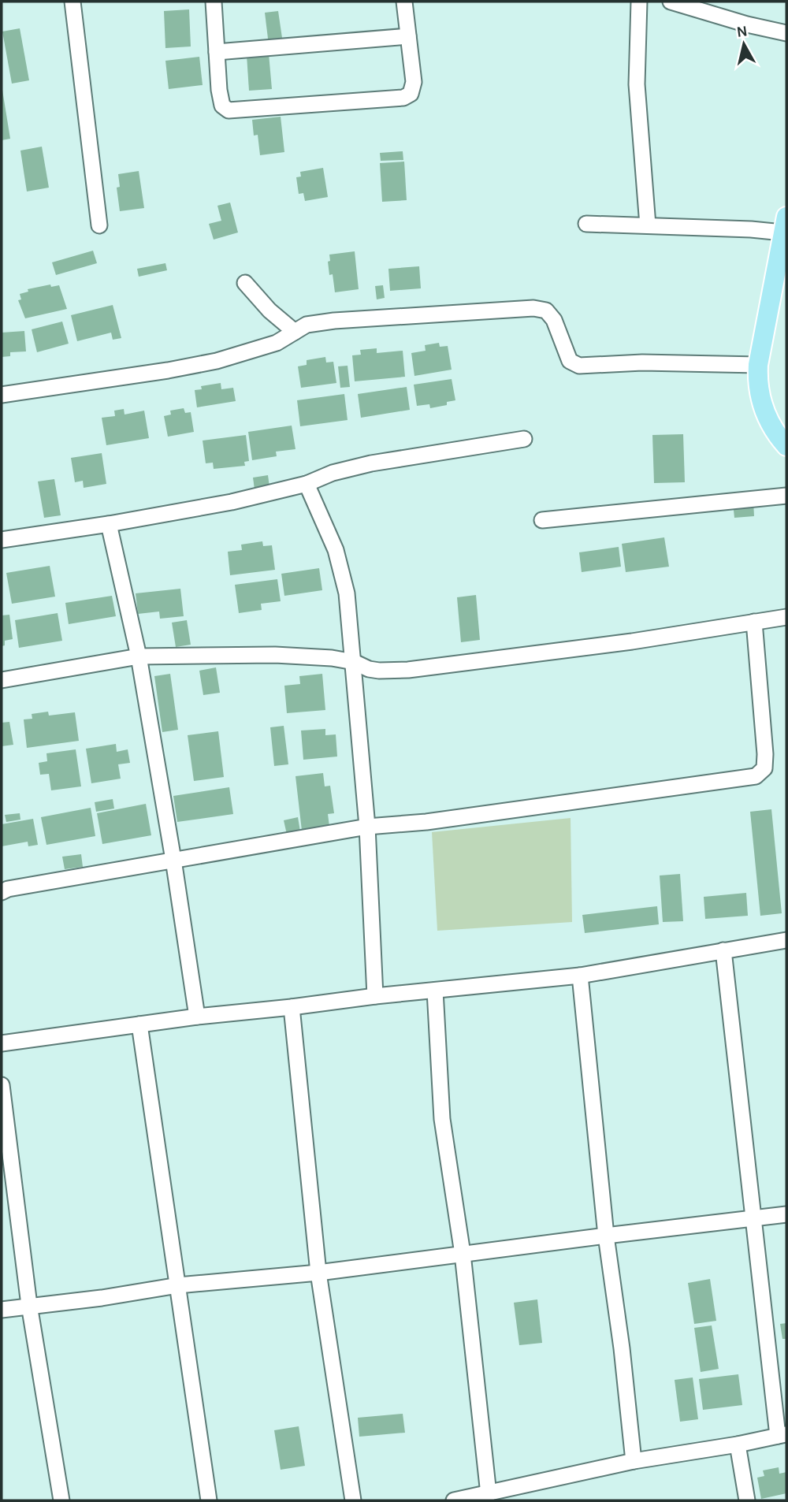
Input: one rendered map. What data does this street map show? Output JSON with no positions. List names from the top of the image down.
{
  "north": "top"
}
